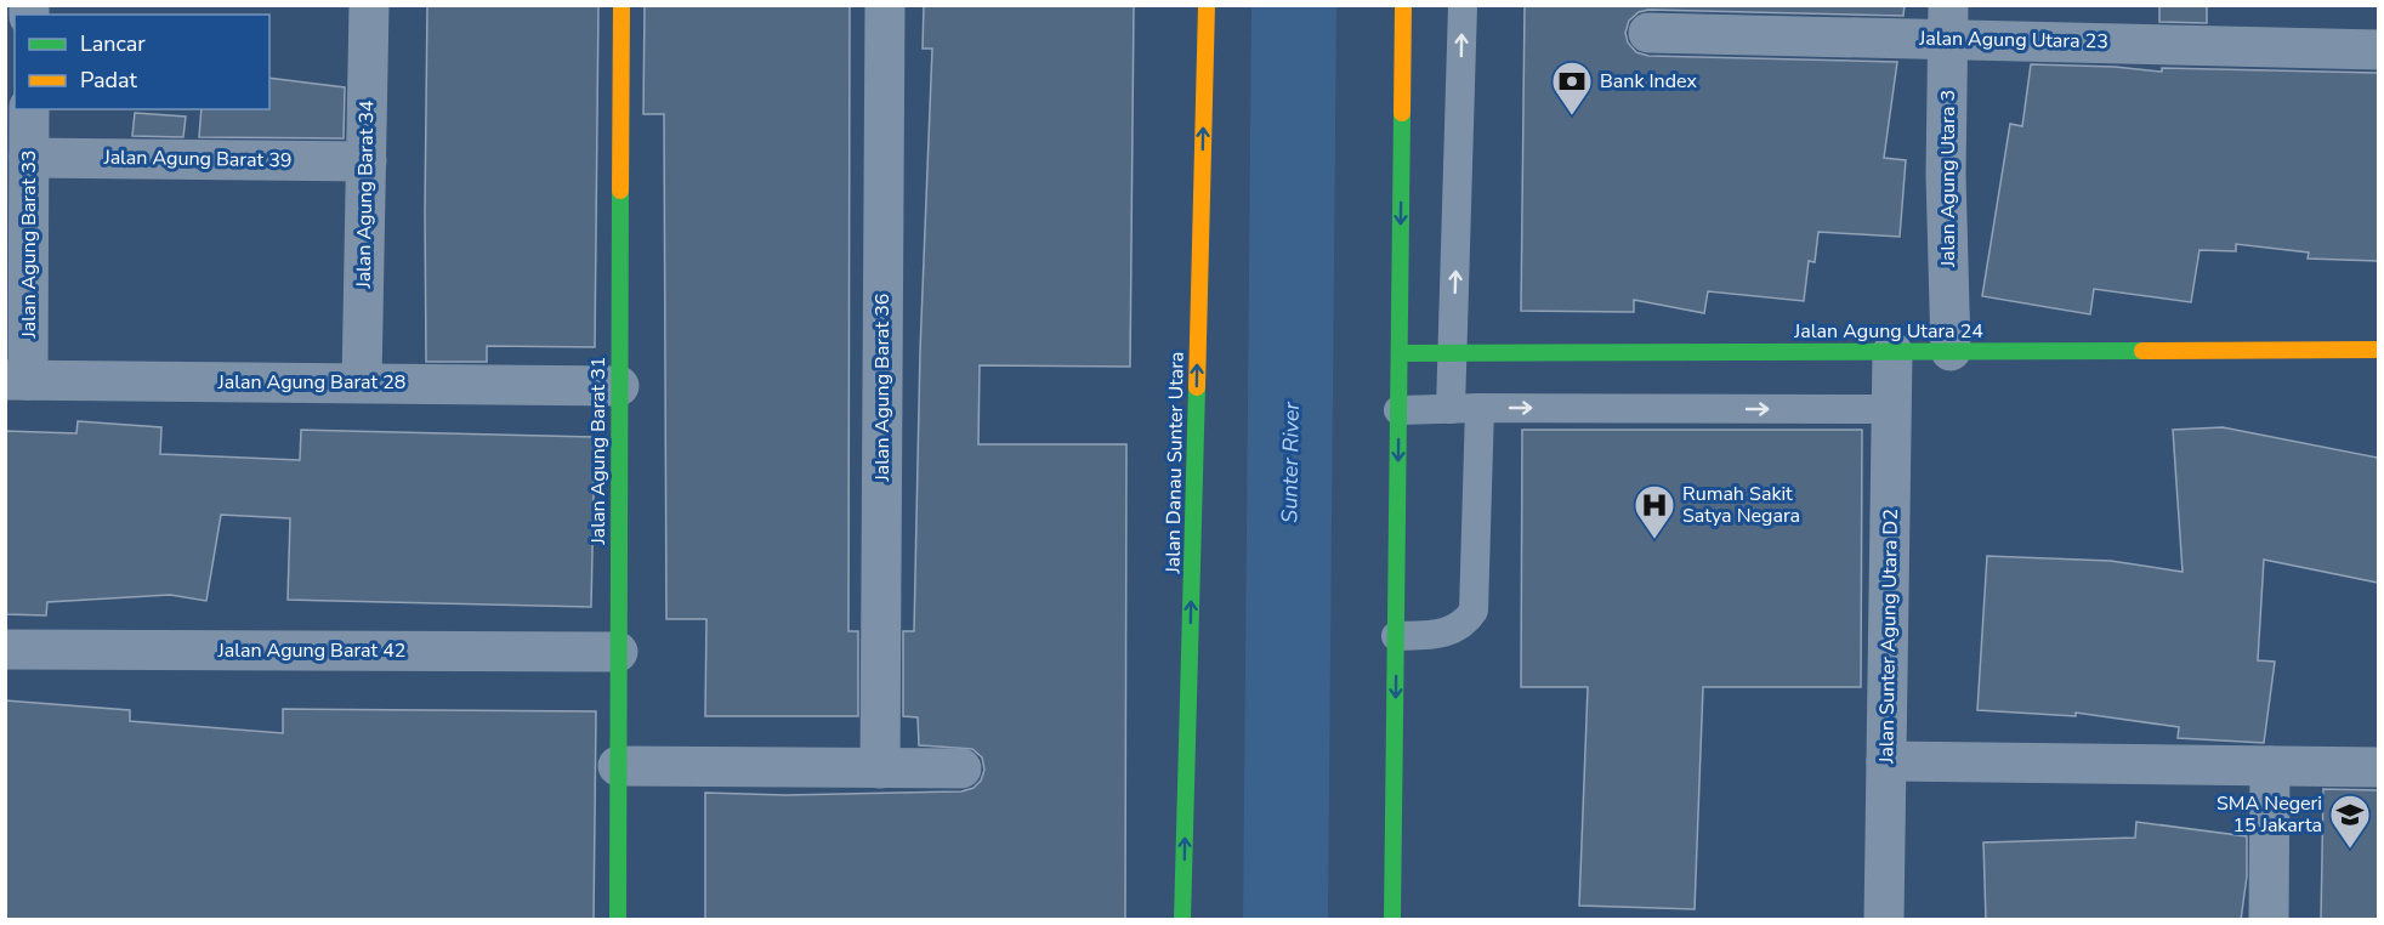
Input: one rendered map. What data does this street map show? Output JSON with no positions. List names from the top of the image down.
{
  "streets": {
    "street": [
      "Jalan Agung Utara 23",
      "Jalan Agung Barat 39",
      "Jalan Agung Utara 3",
      "Jalan Agung Barat 34",
      "Jalan Agung Barat 33",
      "Jalan Agung Utara 24",
      "Jalan Agung Barat 28",
      "Jalan Agung Barat 36",
      "Jalan Agung Barat 31",
      "Jalan Danau Sunter Utara",
      "Jalan Sunter Agung Utara D2",
      "Jalan Agung Barat 42"
    ]
  },
  "crossings": [
    ["Jalan Agung Utara 23", "Jalan Agung Utara 3"],
    ["Jalan Agung Barat 39", "Jalan Agung Barat 34"],
    ["Jalan Agung Barat 39", "Jalan Agung Barat 33"],
    ["Jalan Agung Utara 3", "Jalan Agung Utara 24"],
    ["Jalan Agung Barat 34", "Jalan Agung Barat 28"],
    ["Jalan Agung Barat 33", "Jalan Agung Barat 28"],
    ["Jalan Agung Utara 24", "Jalan Sunter Agung Utara D2"],
    ["Jalan Agung Barat 28", "Jalan Agung Barat 31"],
    ["Jalan Agung Barat 31", "Jalan Agung Barat 42"]
  ],
  "one_way": ["Jalan Danau Sunter Utara"],
  "water": ["Sunter River"],
  "places": {
    "bank": ["Bank Index"],
    "hospital": ["Rumah Sakit Satya Negara"],
    "school or university": ["SMA Negeri 15 Jakarta"]
  },
  "legend": ["Lancar", "Padat"]
}
